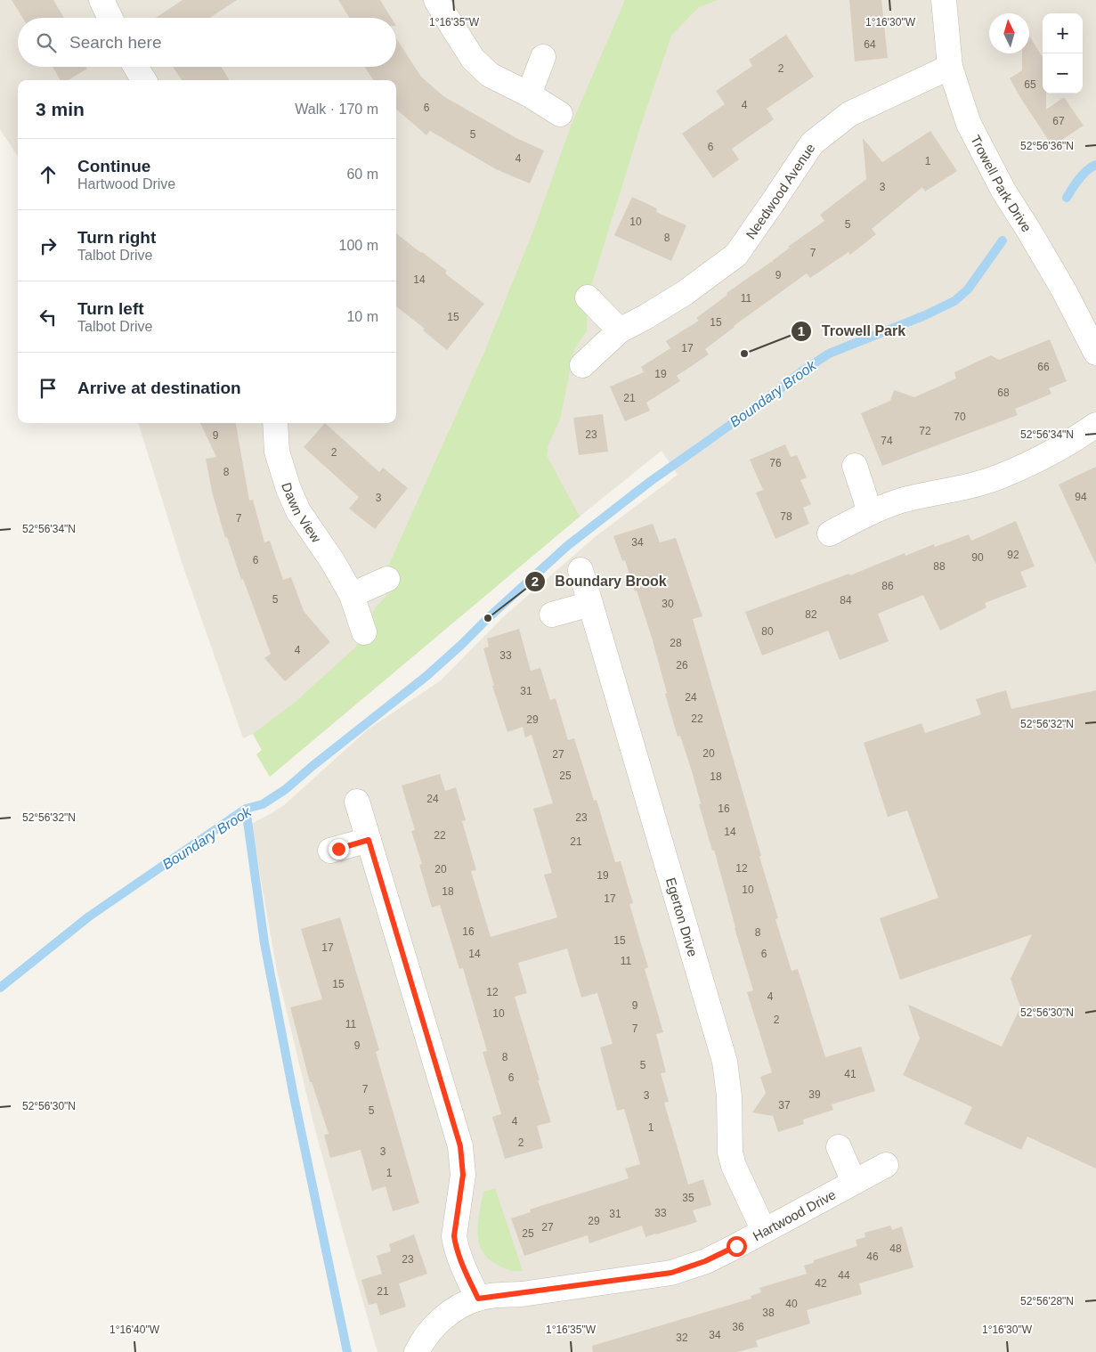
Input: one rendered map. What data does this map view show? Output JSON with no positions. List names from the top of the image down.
{
  "streets": {
    "street": [
      "Trowell Park Drive",
      "Needwood Avenue",
      "Dawn View",
      "Egerton Drive",
      "Hartwood Drive"
    ]
  },
  "crossings": [
    ["Trowell Park Drive", "Needwood Avenue"],
    ["Egerton Drive", "Hartwood Drive"]
  ],
  "water": ["Boundary Brook"],
  "places": ["Trowell Park", "Boundary Brook"],
  "house_numbers": [
    "64",
    "2",
    "65",
    "4",
    "6",
    "67",
    "5",
    "6",
    "4",
    "1",
    "3",
    "10",
    "5",
    "8",
    "7",
    "9",
    "14",
    "11",
    "15",
    "15",
    "17",
    "66",
    "19",
    "68",
    "21",
    "70",
    "72",
    "23",
    "9",
    "74",
    "2",
    "76",
    "8",
    "94",
    "3",
    "78",
    "7",
    "34",
    "92",
    "90",
    "6",
    "88",
    "86",
    "5",
    "84",
    "30",
    "82",
    "80",
    "28",
    "4",
    "33",
    "26",
    "31",
    "24",
    "22",
    "29",
    "20",
    "27",
    "25",
    "18",
    "24",
    "16",
    "23",
    "14",
    "22",
    "21",
    "12",
    "20",
    "19",
    "10",
    "18",
    "17",
    "16",
    "8",
    "15",
    "17",
    "14",
    "6",
    "11",
    "15",
    "12",
    "4",
    "9",
    "10",
    "2",
    "11",
    "7",
    "9",
    "8",
    "5",
    "41",
    "6",
    "7",
    "39",
    "3",
    "37",
    "5",
    "4",
    "1",
    "2",
    "3",
    "1",
    "35",
    "33",
    "31",
    "29",
    "27",
    "25",
    "48",
    "46",
    "23",
    "44",
    "42",
    "21",
    "40",
    "38",
    "36",
    "34",
    "32"
  ],
  "north": "top",
  "page": {
    "map_buttons": ["+", "−"],
    "search": "Search here",
    "heading": ["3 min", "Walk · 170 m"],
    "list": [
      ["Continue", "Hartwood Drive", "60 m"],
      ["Turn right", "Talbot Drive", "100 m"],
      ["Turn left", "Talbot Drive", "10 m"],
      "Arrive at destination"
    ]
  },
  "coordinates": [
    "1°16'35\"W",
    "1°16'30\"W",
    "52°56'36\"N",
    "52°56'34\"N",
    "52°56'32\"N",
    "52°56'30\"N",
    "52°56'28\"N",
    "1°16'40\"W"
  ]
}
